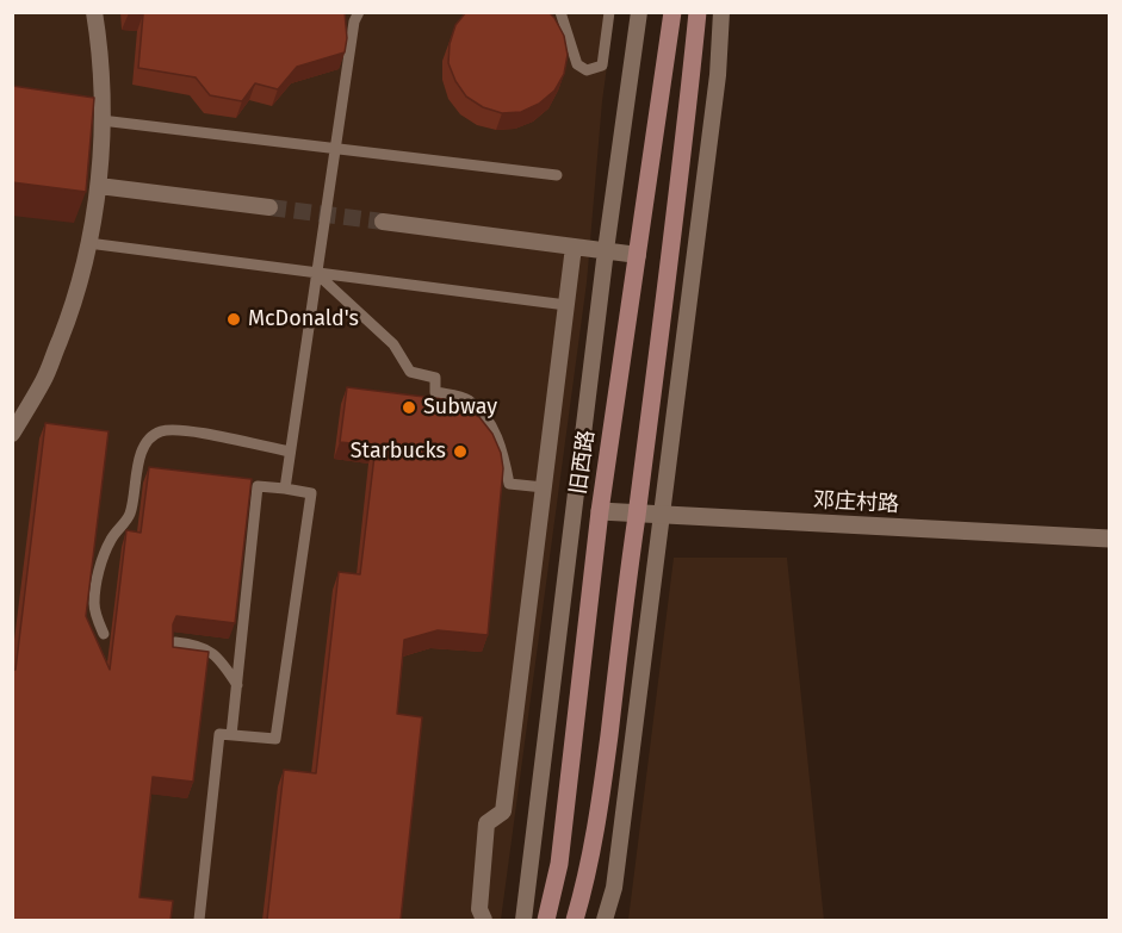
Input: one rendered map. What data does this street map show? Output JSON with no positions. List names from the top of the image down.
{
  "streets": {
    "main road": ["旧西路"],
    "street": ["邓庄村路"]
  },
  "crossings": [
    ["旧西路", "邓庄村路"]
  ],
  "places": ["McDonald's", "Subway", "Starbucks"]
}
